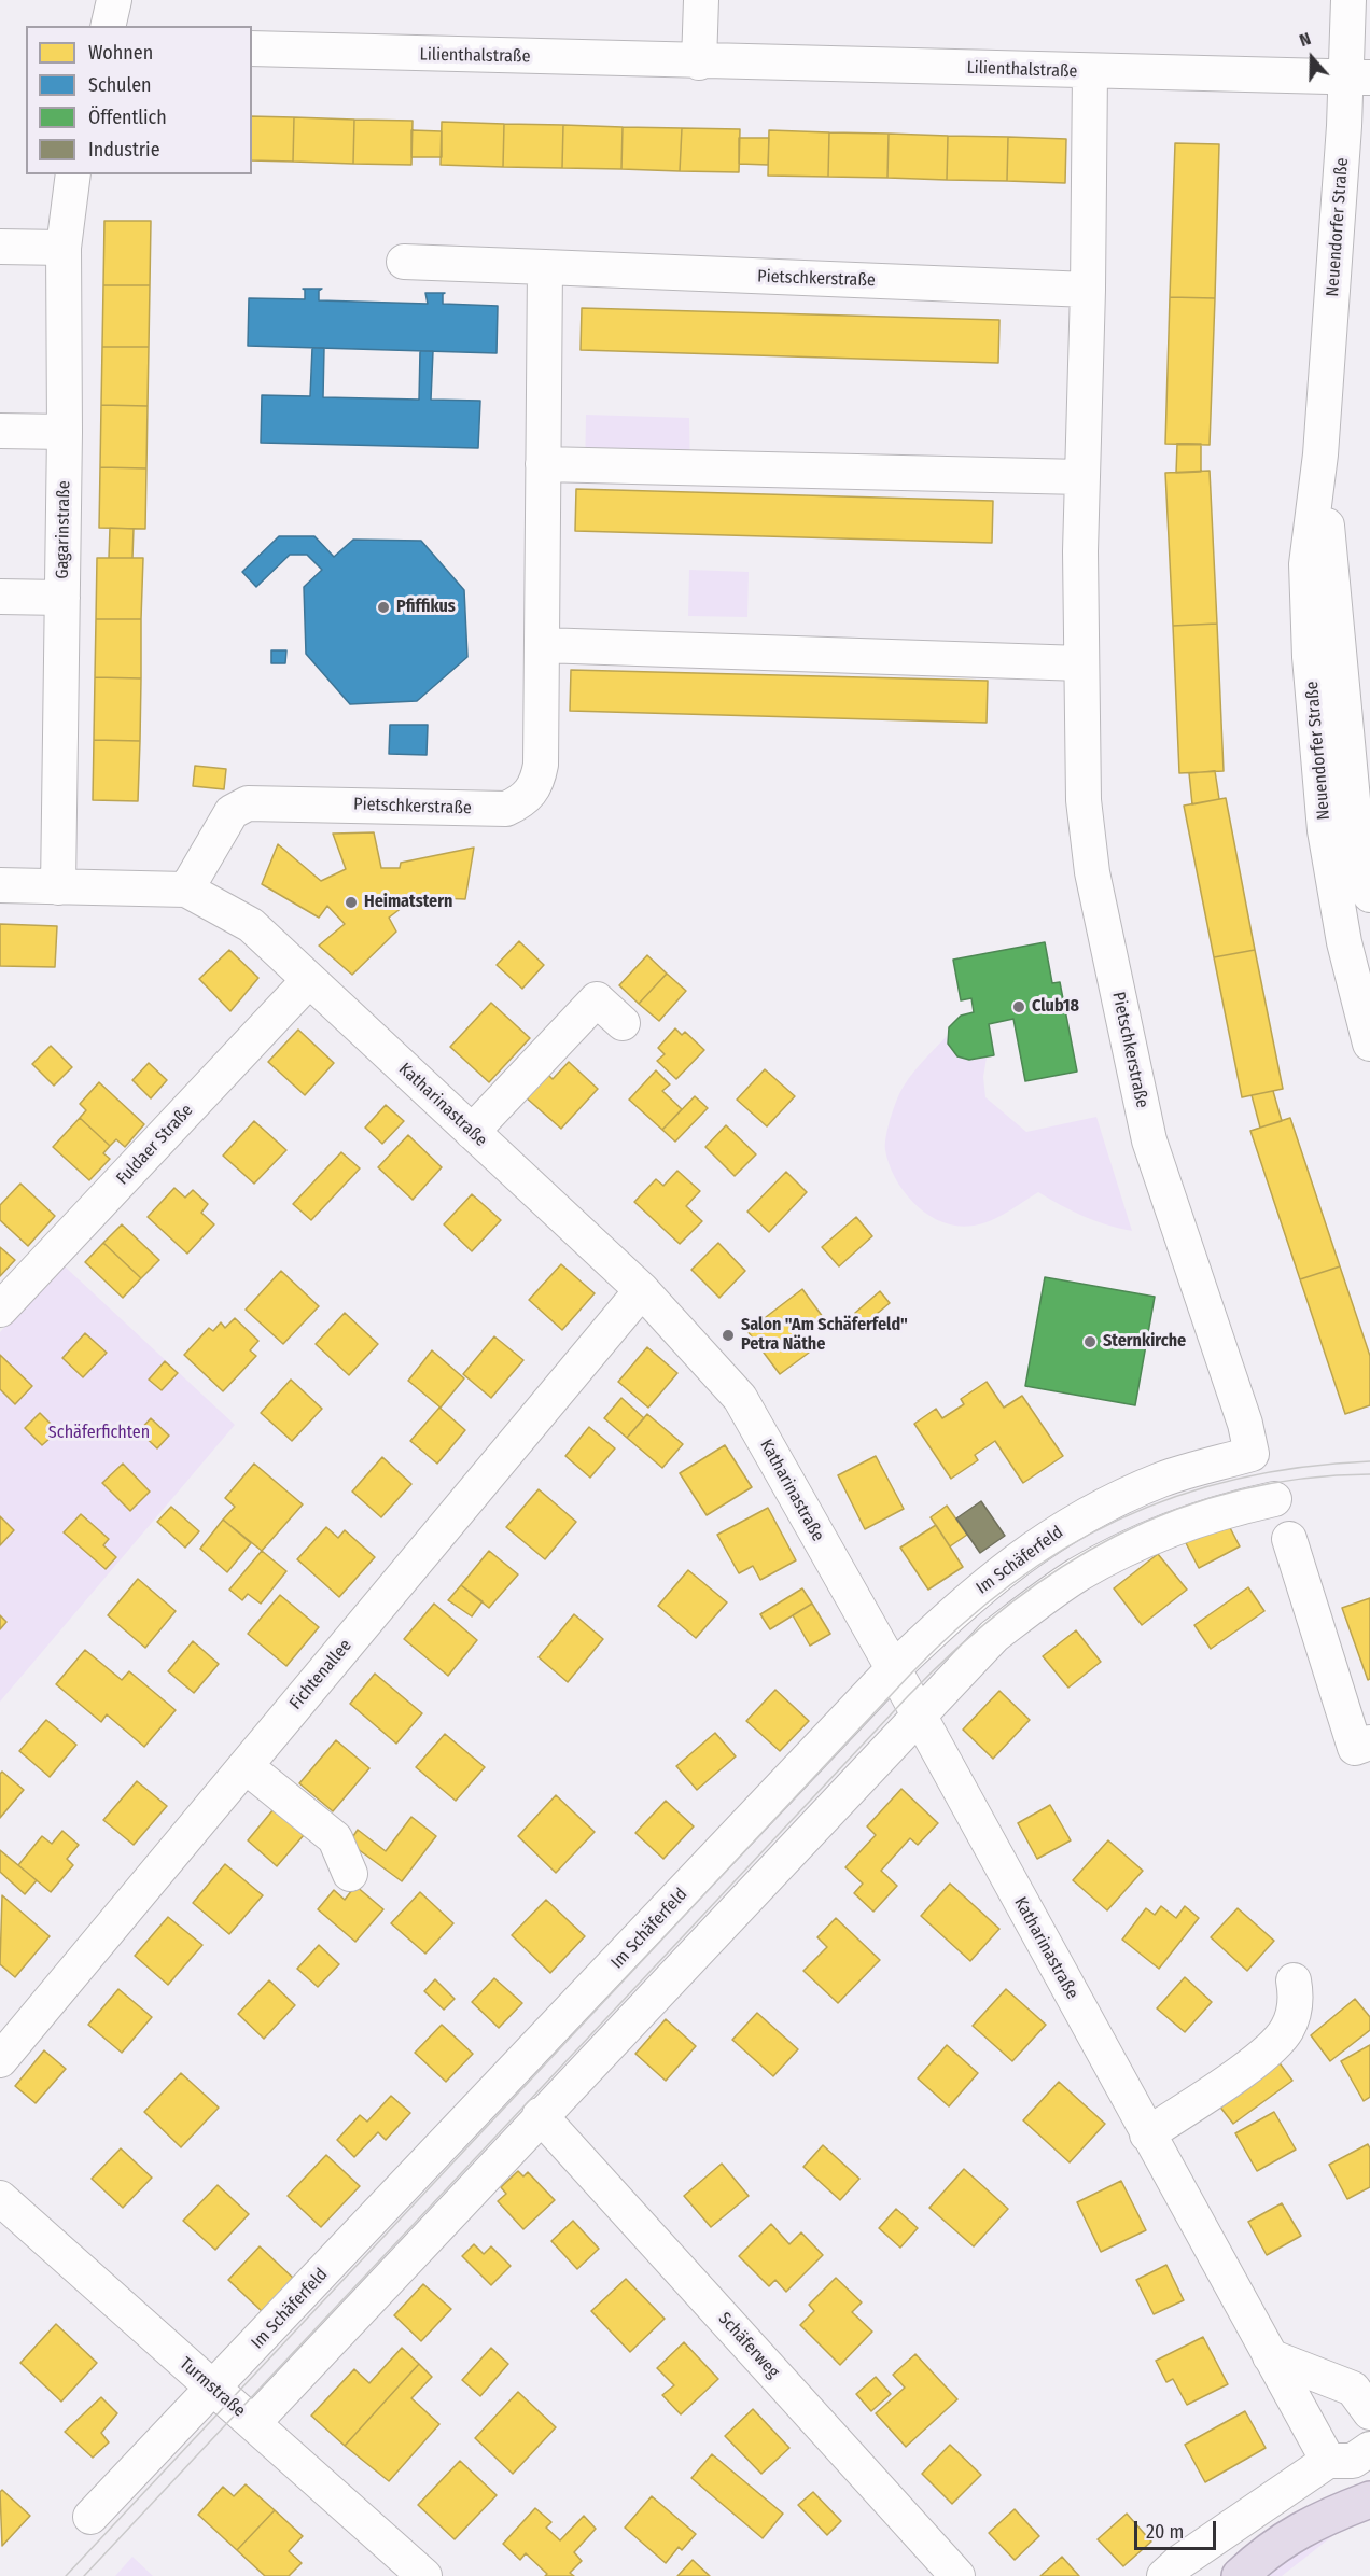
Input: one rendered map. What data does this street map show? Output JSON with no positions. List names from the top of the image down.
{
  "streets": {
    "street": [
      "Lilienthalstraße",
      "Neuendorfer Straße",
      "Pietschkerstraße",
      "Gagarinstraße",
      "Katharinastraße",
      "Fuldaer Straße",
      "Im Schäferfeld",
      "Fichtenallee",
      "Schäferweg",
      "Turmstraße"
    ]
  },
  "crossings": [
    ["Lilienthalstraße", "Neuendorfer Straße"],
    ["Lilienthalstraße", "Pietschkerstraße"],
    ["Pietschkerstraße", "Katharinastraße"],
    ["Pietschkerstraße", "Im Schäferfeld"],
    ["Gagarinstraße", "Katharinastraße"],
    ["Katharinastraße", "Fuldaer Straße"],
    ["Katharinastraße", "Im Schäferfeld"],
    ["Katharinastraße", "Fichtenallee"],
    ["Im Schäferfeld", "Turmstraße"]
  ],
  "parks": ["Schäferfichten"],
  "places": [
    "Pfiffikus",
    "Heimatstern",
    "Club18",
    "Salon \"Am Schäferfeld\" Petra Näthe",
    "Sternkirche"
  ],
  "legend": [
    "Wohnen",
    "Schulen",
    "Öffentlich",
    "Industrie"
  ],
  "scale_bar": "20 m",
  "north": "top"
}
